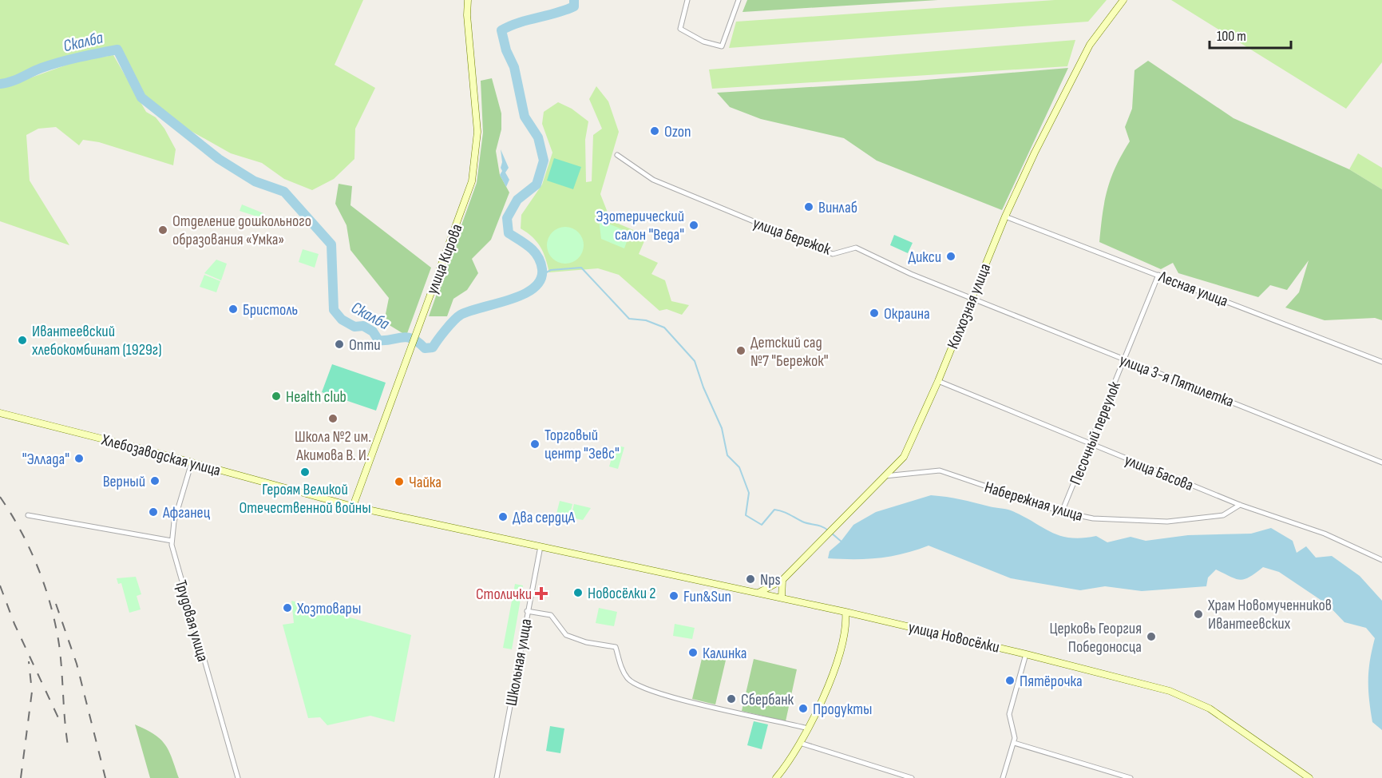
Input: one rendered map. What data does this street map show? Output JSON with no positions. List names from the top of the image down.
{
  "streets": {
    "street": [
      "улица Бережок",
      "улица Кирова",
      "Лесная улица",
      "Колхозная улица",
      "улица 3-я Пятилетка",
      "Песочный переулок",
      "Хлебозаводская улица",
      "улица Басова",
      "Набережная улица",
      "Трудовая улица",
      "улица Новосёлки",
      "Школьная улица"
    ]
  },
  "crossings": [
    ["улица Бережок", "Колхозная улица"],
    ["улица Бережок", "улица 3-я Пятилетка"],
    ["улица Кирова", "Хлебозаводская улица"],
    ["Лесная улица", "Колхозная улица"],
    ["Лесная улица", "Песочный переулок"],
    ["Колхозная улица", "улица 3-я Пятилетка"],
    ["Колхозная улица", "улица Басова"],
    ["Колхозная улица", "Набережная улица"],
    ["Колхозная улица", "улица Новосёлки"],
    ["улица 3-я Пятилетка", "Песочный переулок"],
    ["Песочный переулок", "улица Басова"],
    ["Песочный переулок", "Набережная улица"],
    ["Хлебозаводская улица", "Трудовая улица"],
    ["Хлебозаводская улица", "улица Новосёлки"],
    ["Хлебозаводская улица", "Школьная улица"],
    ["улица Басова", "Набережная улица"]
  ],
  "water": ["Скалба"],
  "places": {
    "other": [
      "Ozon",
      "Винлаб",
      "Эзотерический салон \"Веда\"",
      "Отделение дошкольного образования «Умка»",
      "Дикси",
      "Бристоль",
      "Окраина",
      "Ивантеевский хлебокомбинат (1929г)",
      "Опти",
      "Детский сад №7 \"Бережок\"",
      "Health club",
      "Школа №2 им. Акимова В. И.",
      "Торговый центр \"Зевс\"",
      "\"Эллада\"",
      "Героям Великой Отечественной войны",
      "Верный",
      "Чайка",
      "Афганец",
      "Два сердцА",
      "Nps",
      "Новосёлки 2",
      "Fun&Sun",
      "Хозтовары",
      "Храм Новомученников Ивантеевских",
      "Церковь Георгия Победоносца",
      "Калинка",
      "Пятёрочка",
      "Сбербанк",
      "Продукты"
    ],
    "health": ["Столички"]
  },
  "scale_bar": "100 m"
}
